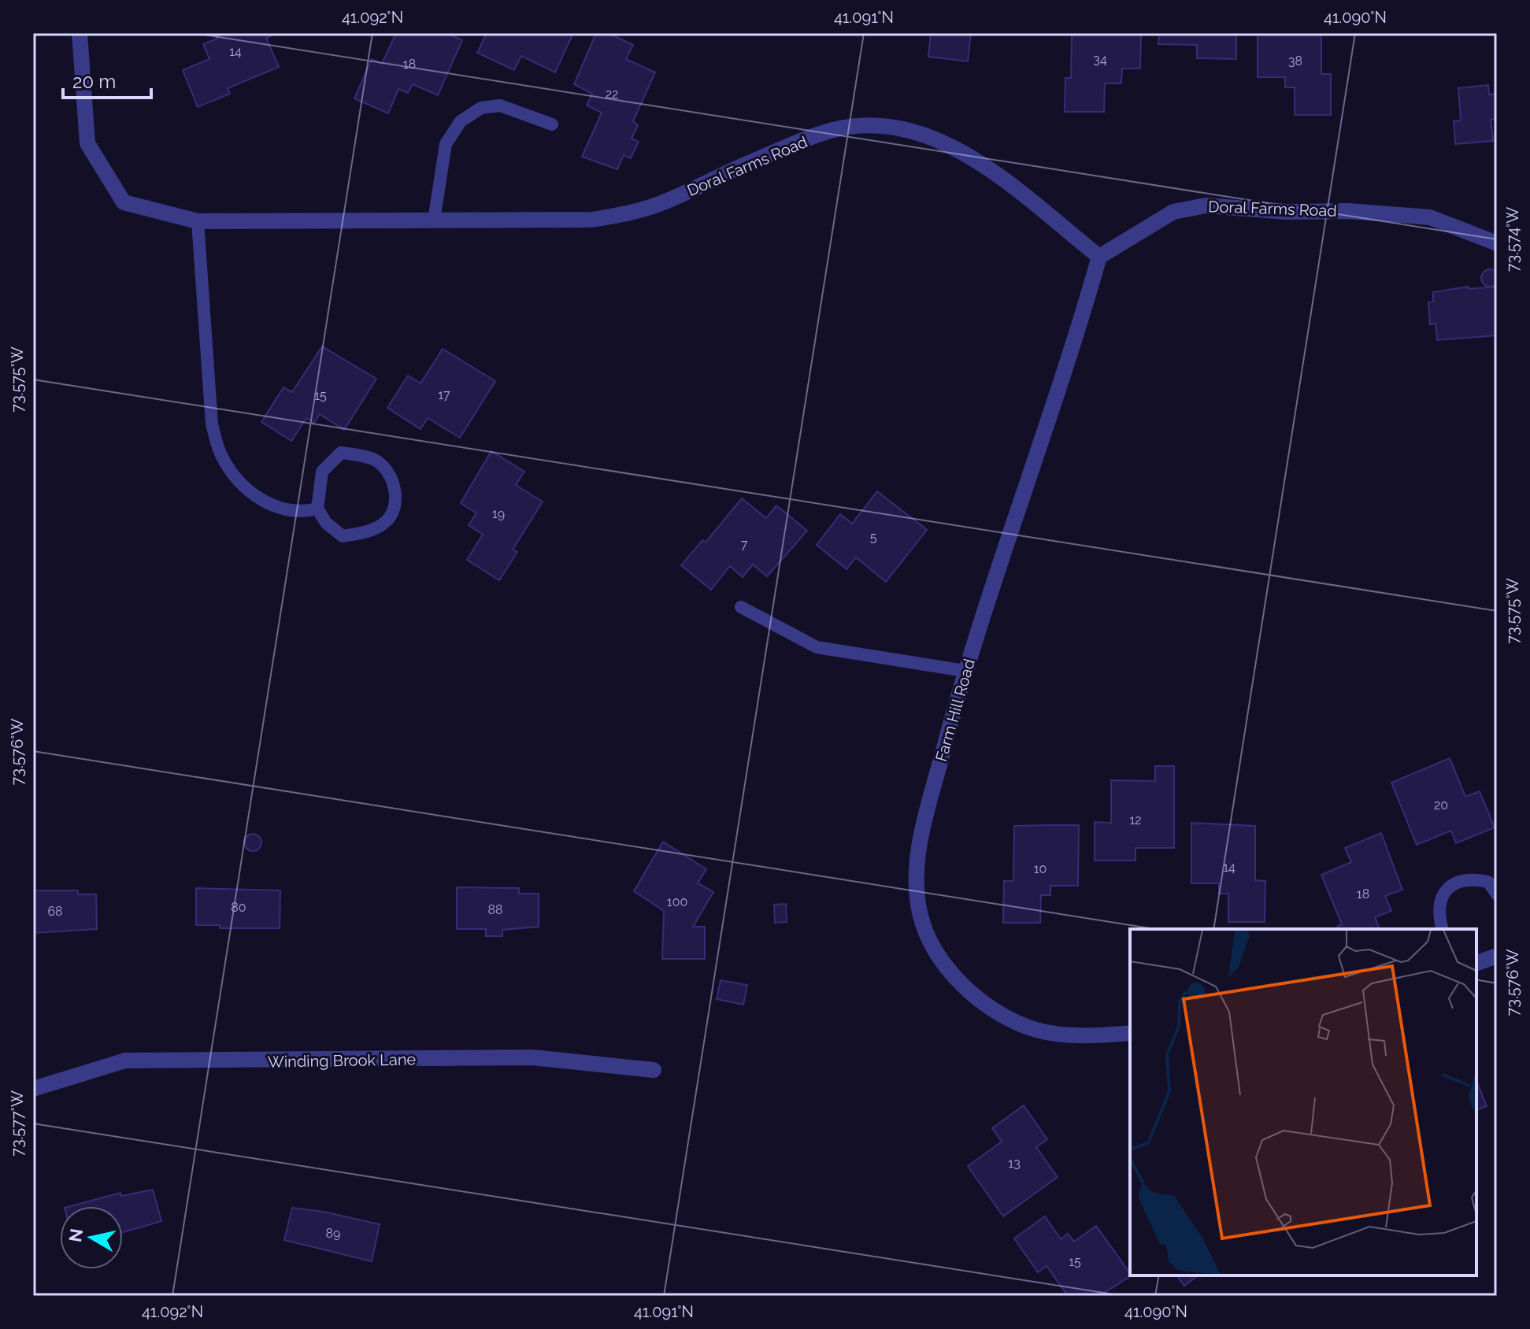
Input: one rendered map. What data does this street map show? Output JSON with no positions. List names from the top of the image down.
{
  "streets": {
    "street": ["Doral Farms Road", "Farm Hill Road", "Winding Brook Lane"]
  },
  "crossings": [
    ["Doral Farms Road", "Farm Hill Road"]
  ],
  "house_numbers": [
    "14",
    "34",
    "38",
    "18",
    "22",
    "17",
    "15",
    "19",
    "5",
    "7",
    "20",
    "12",
    "14",
    "10",
    "18",
    "100",
    "80",
    "88",
    "68",
    "13",
    "89",
    "15"
  ],
  "scale_bar": "20 m",
  "north": "left",
  "coordinates": [
    "41.092°N",
    "41.091°N",
    "41.090°N",
    "73.574°W",
    "73.575°W",
    "73.576°W",
    "73.577°W"
  ]
}
